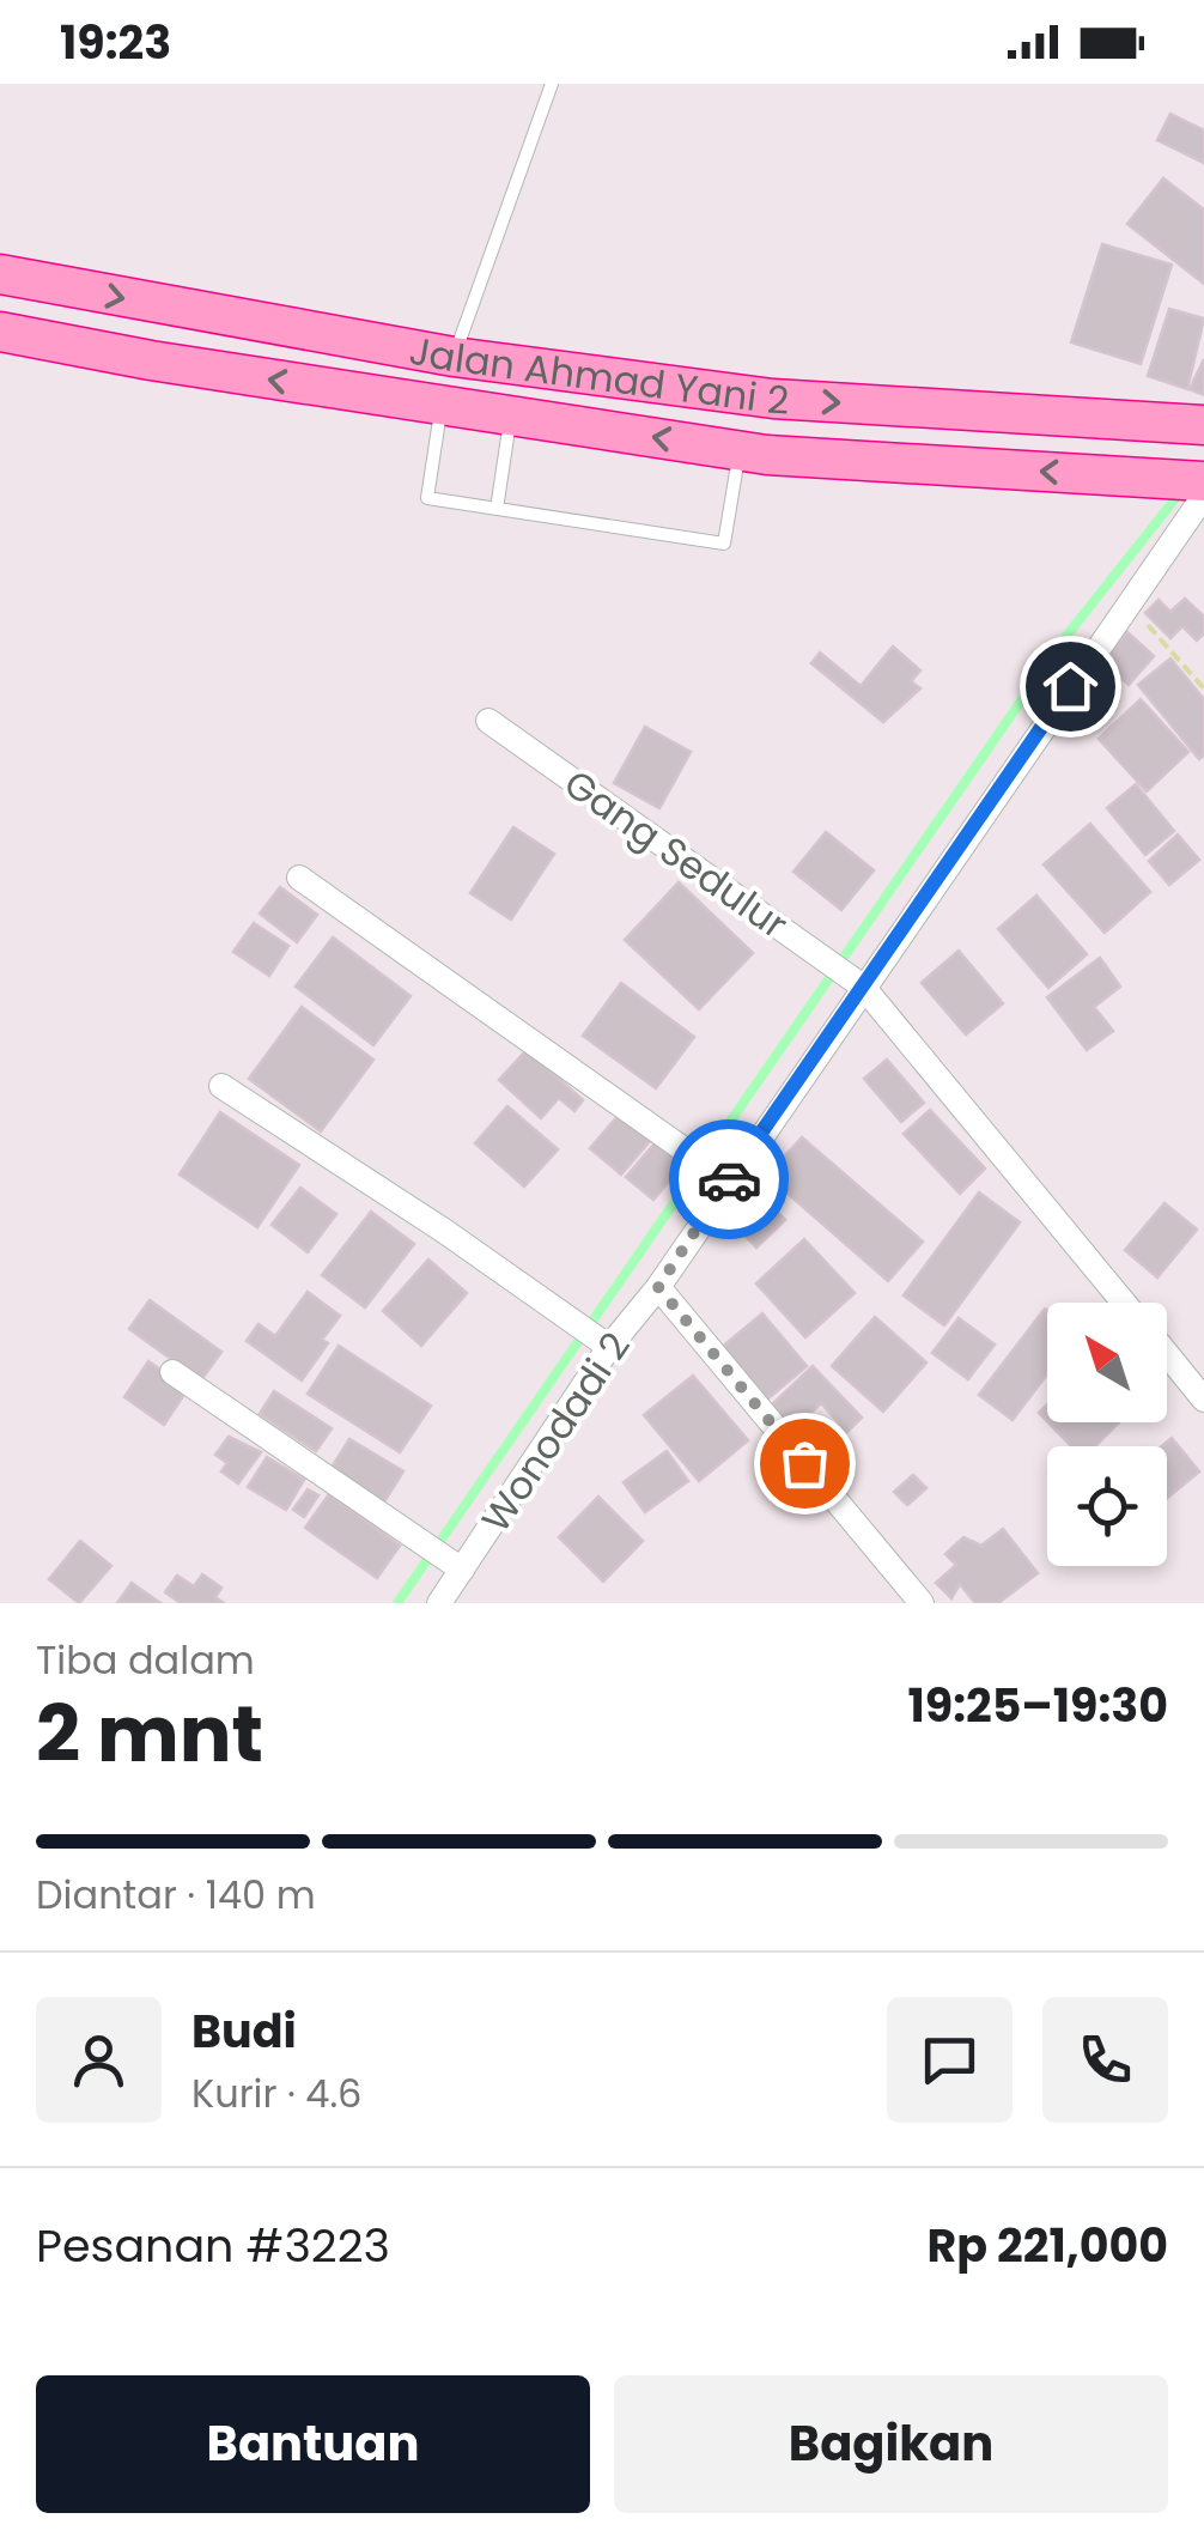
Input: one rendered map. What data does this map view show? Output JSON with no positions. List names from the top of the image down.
{
  "streets": {
    "highway": ["Jalan Ahmad Yani 2"],
    "street": ["Gang Sedulur", "Wonodadi 2"]
  },
  "crossings": [
    ["Gang Sedulur", "Wonodadi 2"]
  ],
  "north": "top left",
  "page": {
    "status": "19:23",
    "heading": ["2 mnt", "Tiba dalam", "19:25–19:30"],
    "panel": [
      "Budi",
      "Kurir · 4.6",
      "Pesanan #3223",
      "Rp 221,000"
    ],
    "bar": "Diantar · 140 m",
    "buttons": ["Bantuan", "Bagikan"]
  }
}
